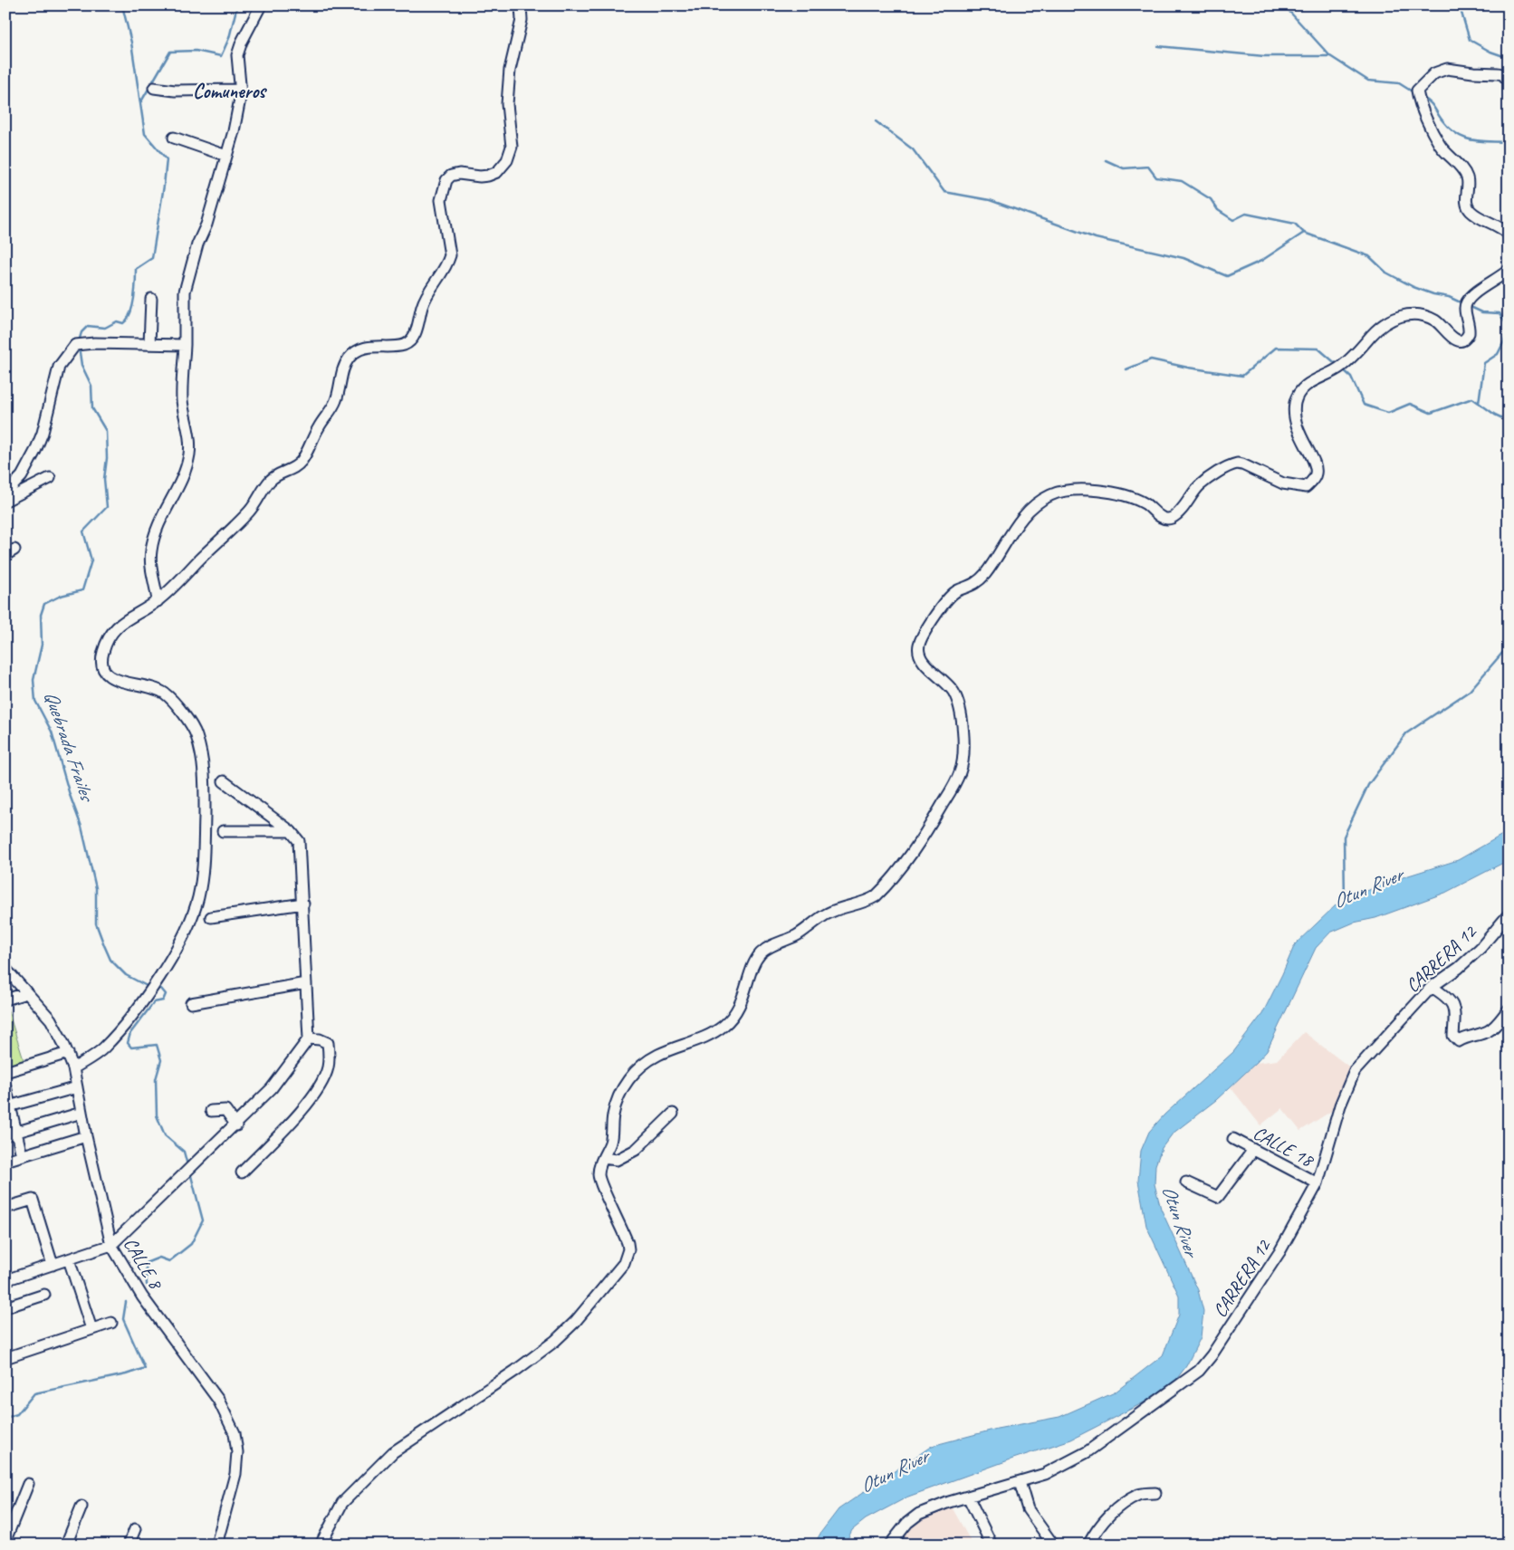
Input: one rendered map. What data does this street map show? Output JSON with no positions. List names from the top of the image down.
{
  "streets": {
    "street": ["CARRERA 12", "CALLE 18", "CALLE 8"]
  },
  "crossings": [
    ["CARRERA 12", "CALLE 18"]
  ],
  "districts": ["Comuneros"],
  "water": ["Quebrada Frailes", "Otun River"]
}
